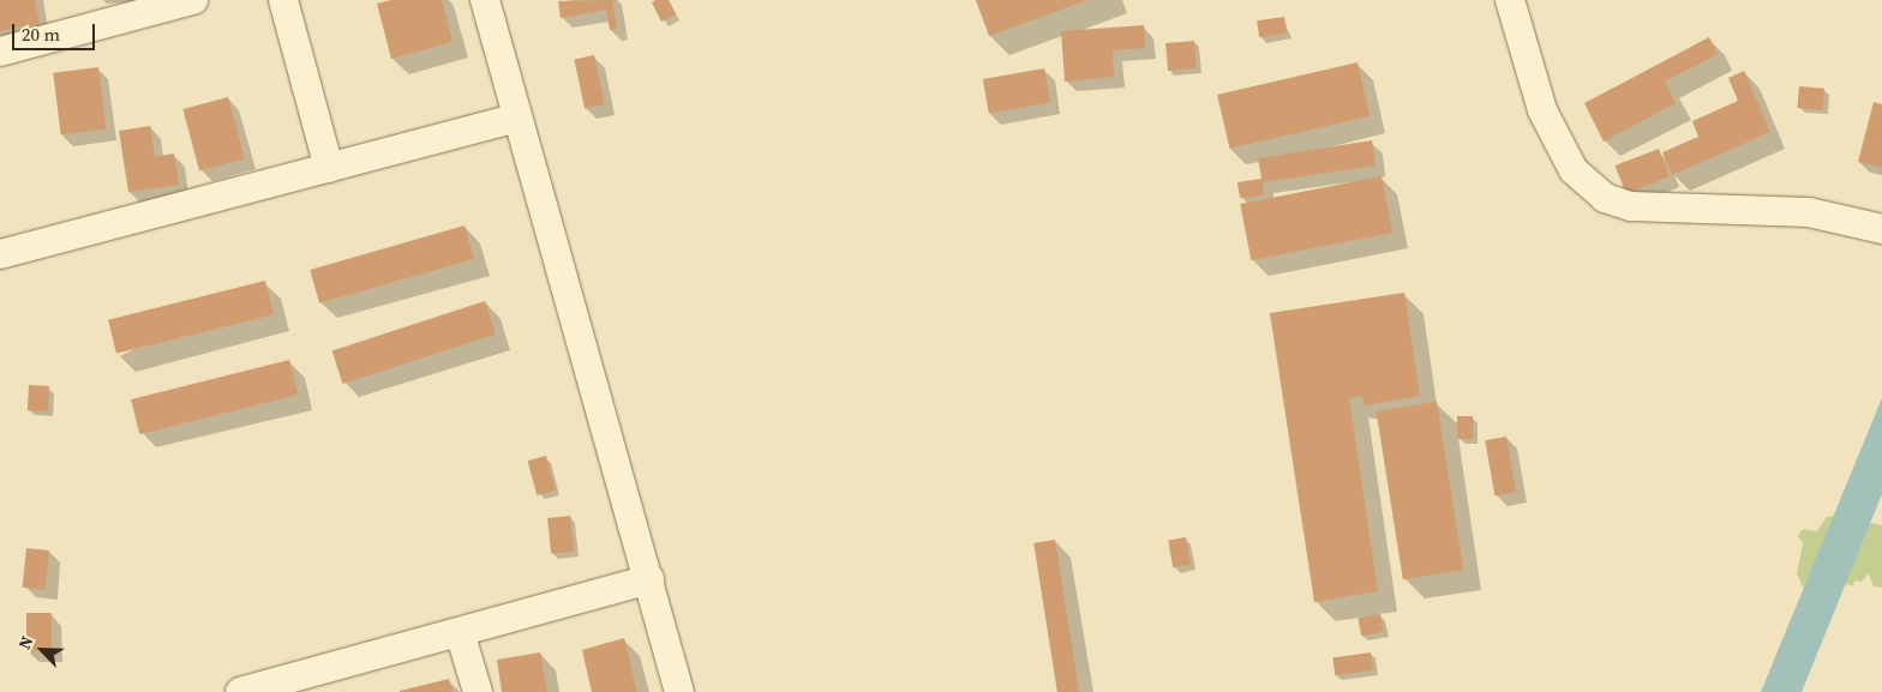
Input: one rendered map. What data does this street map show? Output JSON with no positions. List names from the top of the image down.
{
  "scale_bar": "20 m",
  "north": "top left"
}
